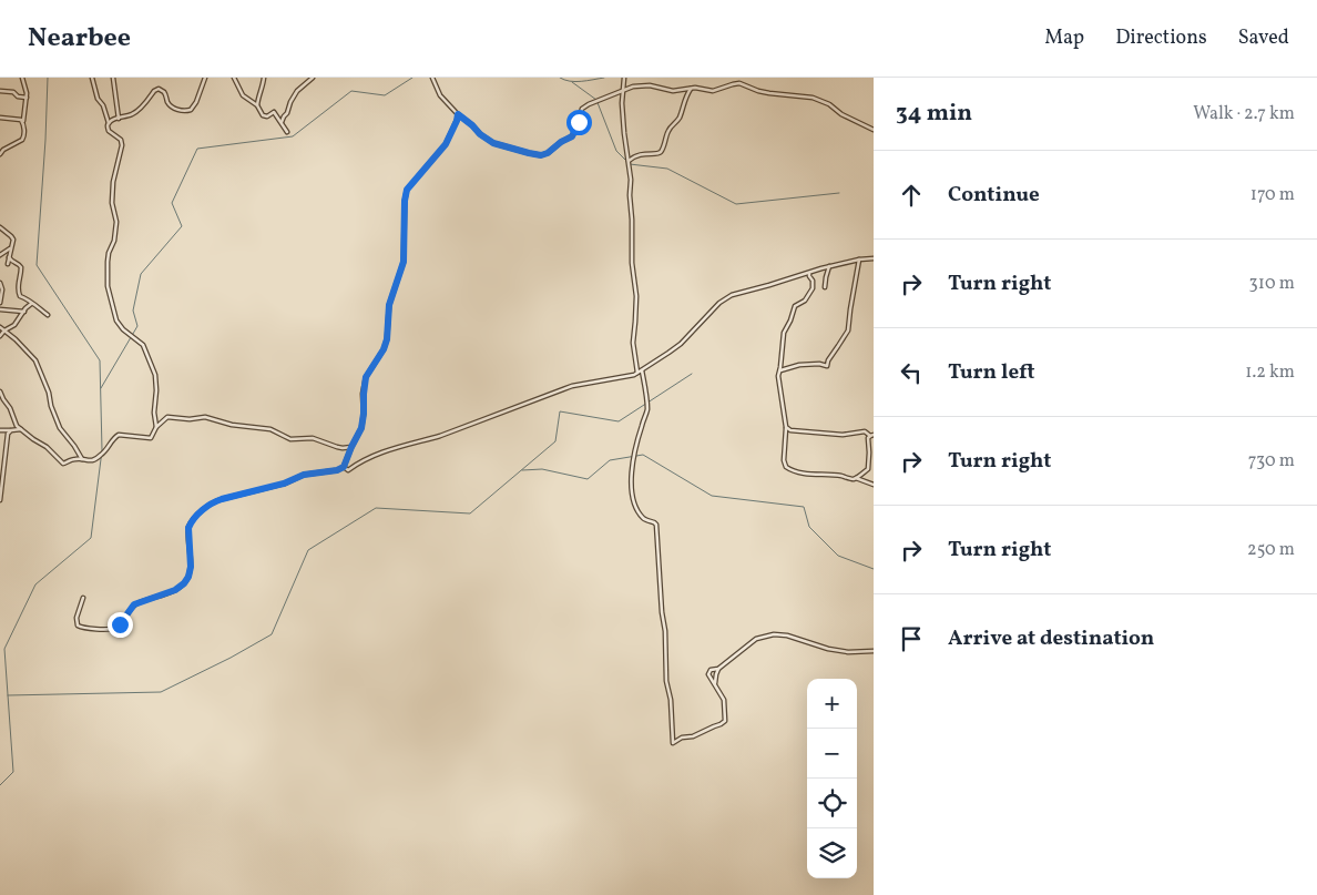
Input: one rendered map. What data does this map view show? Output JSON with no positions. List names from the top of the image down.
{
  "page": {
    "header": "Nearbee",
    "nav": ["Map", "Directions", "Saved"],
    "heading": ["34 min", "Walk · 2.7 km"],
    "list": [
      ["Continue", "170 m"],
      ["Turn right", "310 m"],
      ["Turn left", "1.2 km"],
      ["Turn right", "730 m"],
      ["Turn right", "250 m"],
      "Arrive at destination"
    ],
    "map_buttons": ["+", "−"]
  }
}
